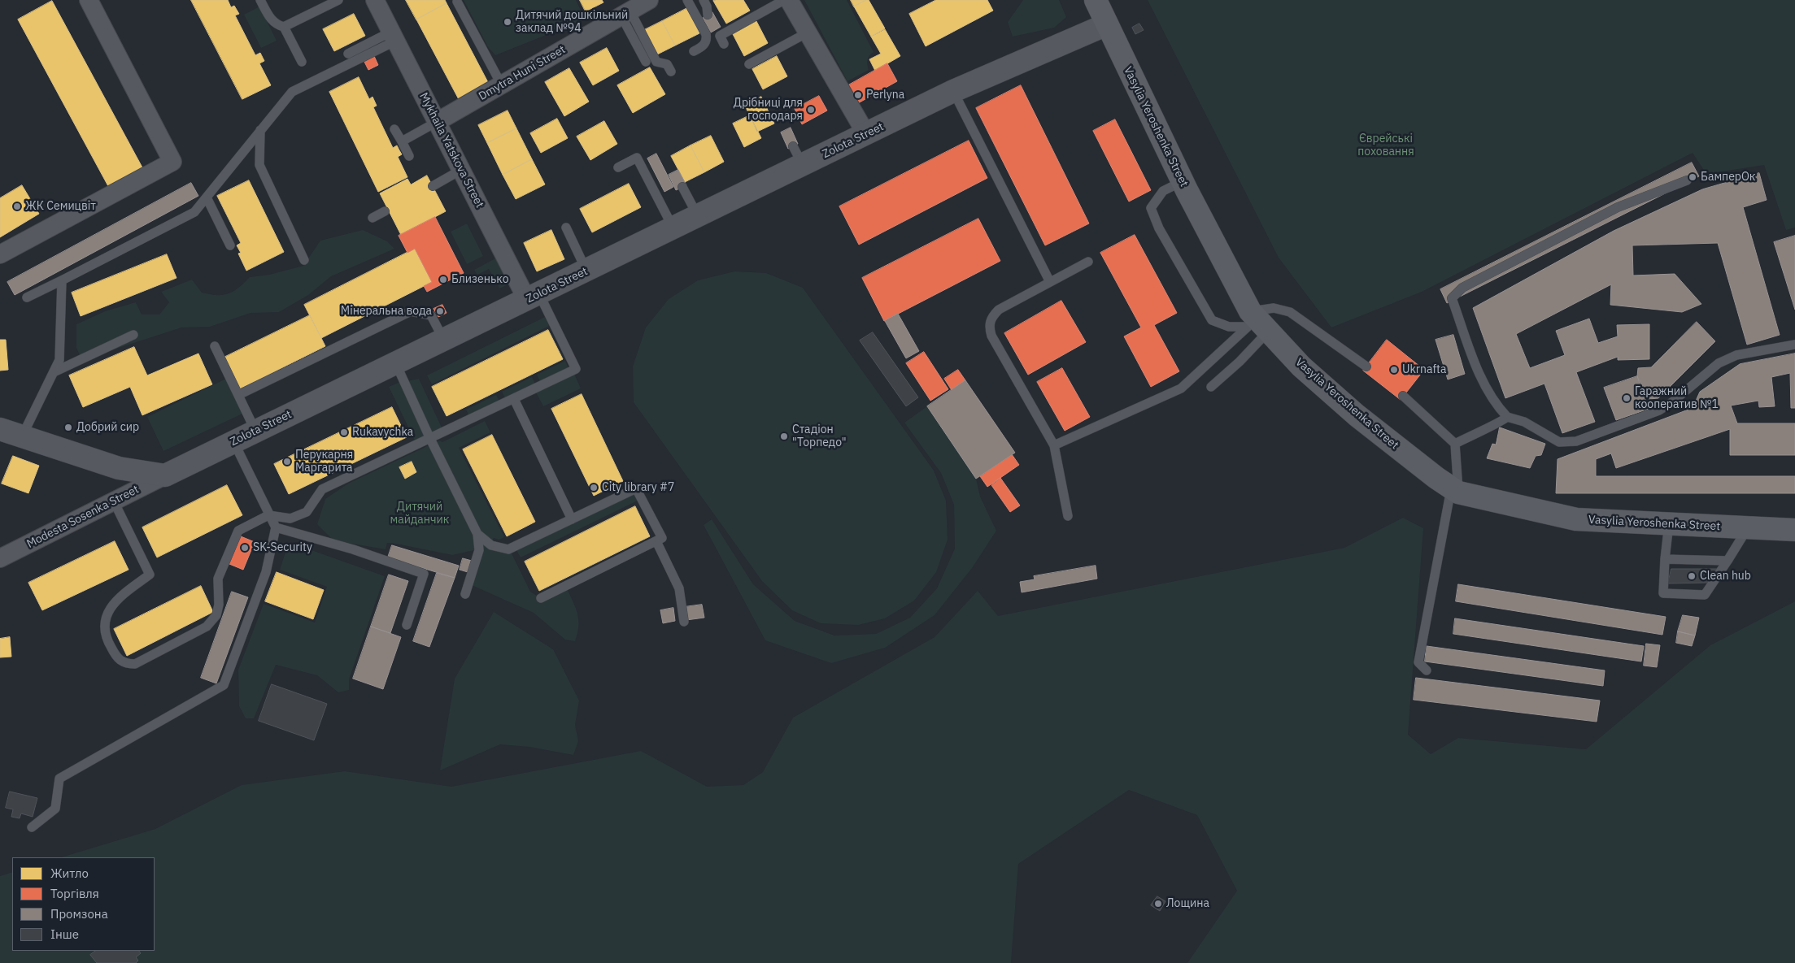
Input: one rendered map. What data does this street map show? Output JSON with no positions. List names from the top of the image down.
{
  "streets": {
    "main road": ["Vasylia Yeroshenka Street"],
    "street": [
      "Dmytra Huni Street",
      "Zolota Street",
      "Mykhaila Yatskova Street",
      "Modesta Sosenka Street"
    ]
  },
  "crossings": [
    ["Dmytra Huni Street", "Mykhaila Yatskova Street"],
    ["Vasylia Yeroshenka Street", "Zolota Street"],
    ["Zolota Street", "Mykhaila Yatskova Street"],
    ["Zolota Street", "Modesta Sosenka Street"]
  ],
  "parks": ["Єврейські поховання", "Дитячий майданчик"],
  "places": [
    "Дитячий дошкільний заклад №94",
    "Perlyna",
    "Дрібниці для господаря",
    "БамперОк",
    "ЖК Семицвіт",
    "Близенько",
    "Мінеральна вода",
    "Ukrnafta",
    "Гаражний кооператив №1",
    "Добрий сир",
    "Rukavychka",
    "Стадіон \"Торпедо\"",
    "Перукарня Маргарита",
    "City library #7",
    "SK-Security",
    "Clean hub",
    "Лощина"
  ],
  "legend": [
    "Житло",
    "Торгівля",
    "Промзона",
    "Інше"
  ]
}
